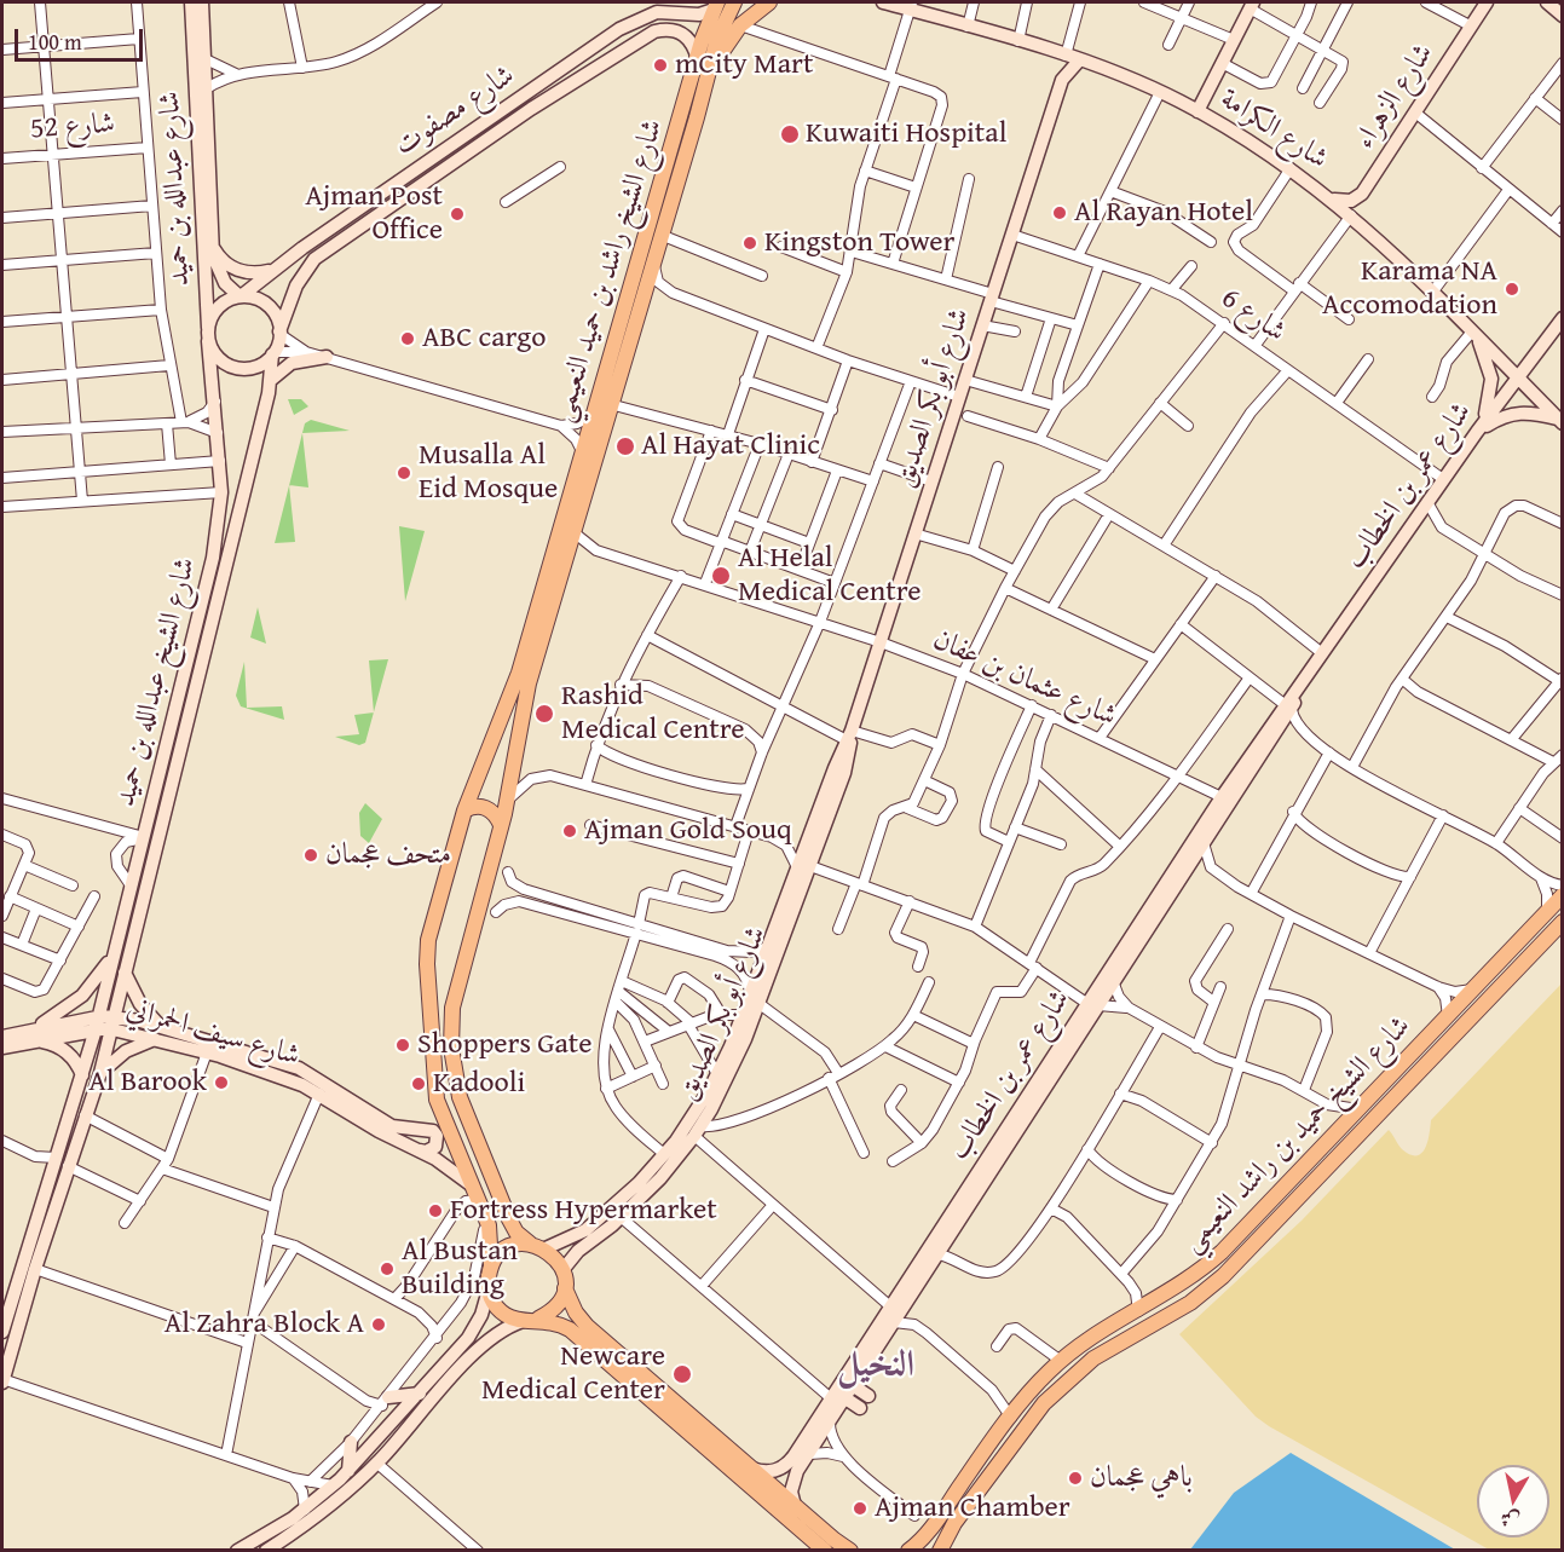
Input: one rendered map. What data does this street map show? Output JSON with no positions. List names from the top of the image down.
{
  "streets": {
    "main road": ["شارع الشيخ راشد بن حميد النعيمي", "شارع الشيخ حميد بن راشد النعيمي"],
    "street": [
      "شارع الزهراء",
      "شارع مصفوت",
      "شارع 52",
      "شارع الكرامة",
      "شارع عبدالله بن حميد",
      "شارع 6",
      "شارع أبو بكر الصديق",
      "شارع عمر بن الخطاب",
      "شارع عثمان بن عفان",
      "شارع الشيخ عبدالله بن حميد",
      "شارع سيف الحمراني"
    ]
  },
  "crossings": [
    ["شارع الزهراء", "شارع الكرامة"],
    ["شارع مصفوت", "شارع عبدالله بن حميد"],
    ["شارع مصفوت", "شارع الشيخ راشد بن حميد النعيمي"],
    ["شارع مصفوت", "شارع الشيخ عبدالله بن حميد"],
    ["شارع الكرامة", "شارع أبو بكر الصديق"],
    ["شارع الكرامة", "شارع عمر بن الخطاب"],
    ["شارع عبدالله بن حميد", "شارع الشيخ عبدالله بن حميد"],
    ["شارع الشيخ راشد بن حميد النعيمي", "شارع أبو بكر الصديق"],
    ["شارع الشيخ راشد بن حميد النعيمي", "شارع عثمان بن عفان"],
    ["شارع الشيخ راشد بن حميد النعيمي", "شارع سيف الحمراني"],
    ["شارع 6", "شارع أبو بكر الصديق"],
    ["شارع 6", "شارع عمر بن الخطاب"],
    ["شارع أبو بكر الصديق", "شارع عثمان بن عفان"],
    ["شارع عمر بن الخطاب", "شارع عثمان بن عفان"],
    ["شارع الشيخ عبدالله بن حميد", "شارع سيف الحمراني"]
  ],
  "districts": ["النخيل"],
  "places": [
    "mCity Mart",
    "Kuwaiti Hospital",
    "Al Rayan Hotel",
    "Ajman Post Office",
    "Kingston Tower",
    "Karama NA Accomodation",
    "ABC cargo",
    "Al Hayat Clinic",
    "Musalla Al Eid Mosque",
    "Al Helal Medical Centre",
    "Rashid Medical Centre",
    "Ajman Gold Souq",
    "متحف عجمان",
    "Shoppers Gate",
    "Al Barook",
    "Kadooli",
    "Fortress Hypermarket",
    "Al Bustan Building",
    "Al Zahra Block A",
    "Newcare Medical Center",
    "باهي عجمان",
    "Ajman Chamber"
  ],
  "scale_bar": "100 m",
  "north": "bottom"
}
